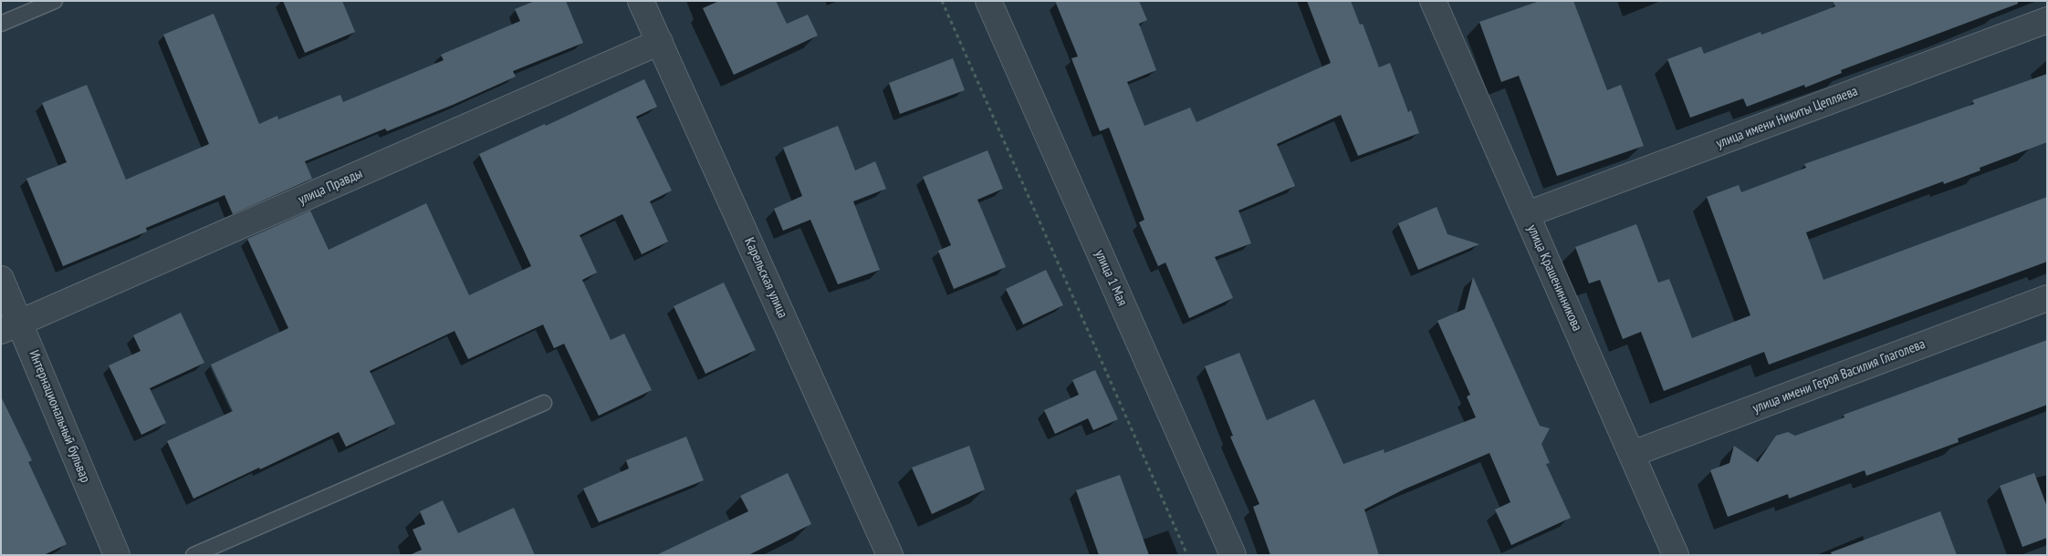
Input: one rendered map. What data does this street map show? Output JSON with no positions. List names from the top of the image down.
{
  "streets": {
    "street": [
      "улица имени Никиты Цепляева",
      "улица Правды",
      "Карельская улица",
      "улица 1 Мая",
      "улица Крашенинникова",
      "улица имени Героя Василия Глаголева",
      "Интернациональный бульвар"
    ]
  },
  "crossings": [
    ["улица имени Никиты Цепляева", "улица Крашенинникова"],
    ["улица Правды", "Карельская улица"],
    ["улица Правды", "Интернациональный бульвар"],
    ["улица Крашенинникова", "улица имени Героя Василия Глаголева"]
  ]
}
